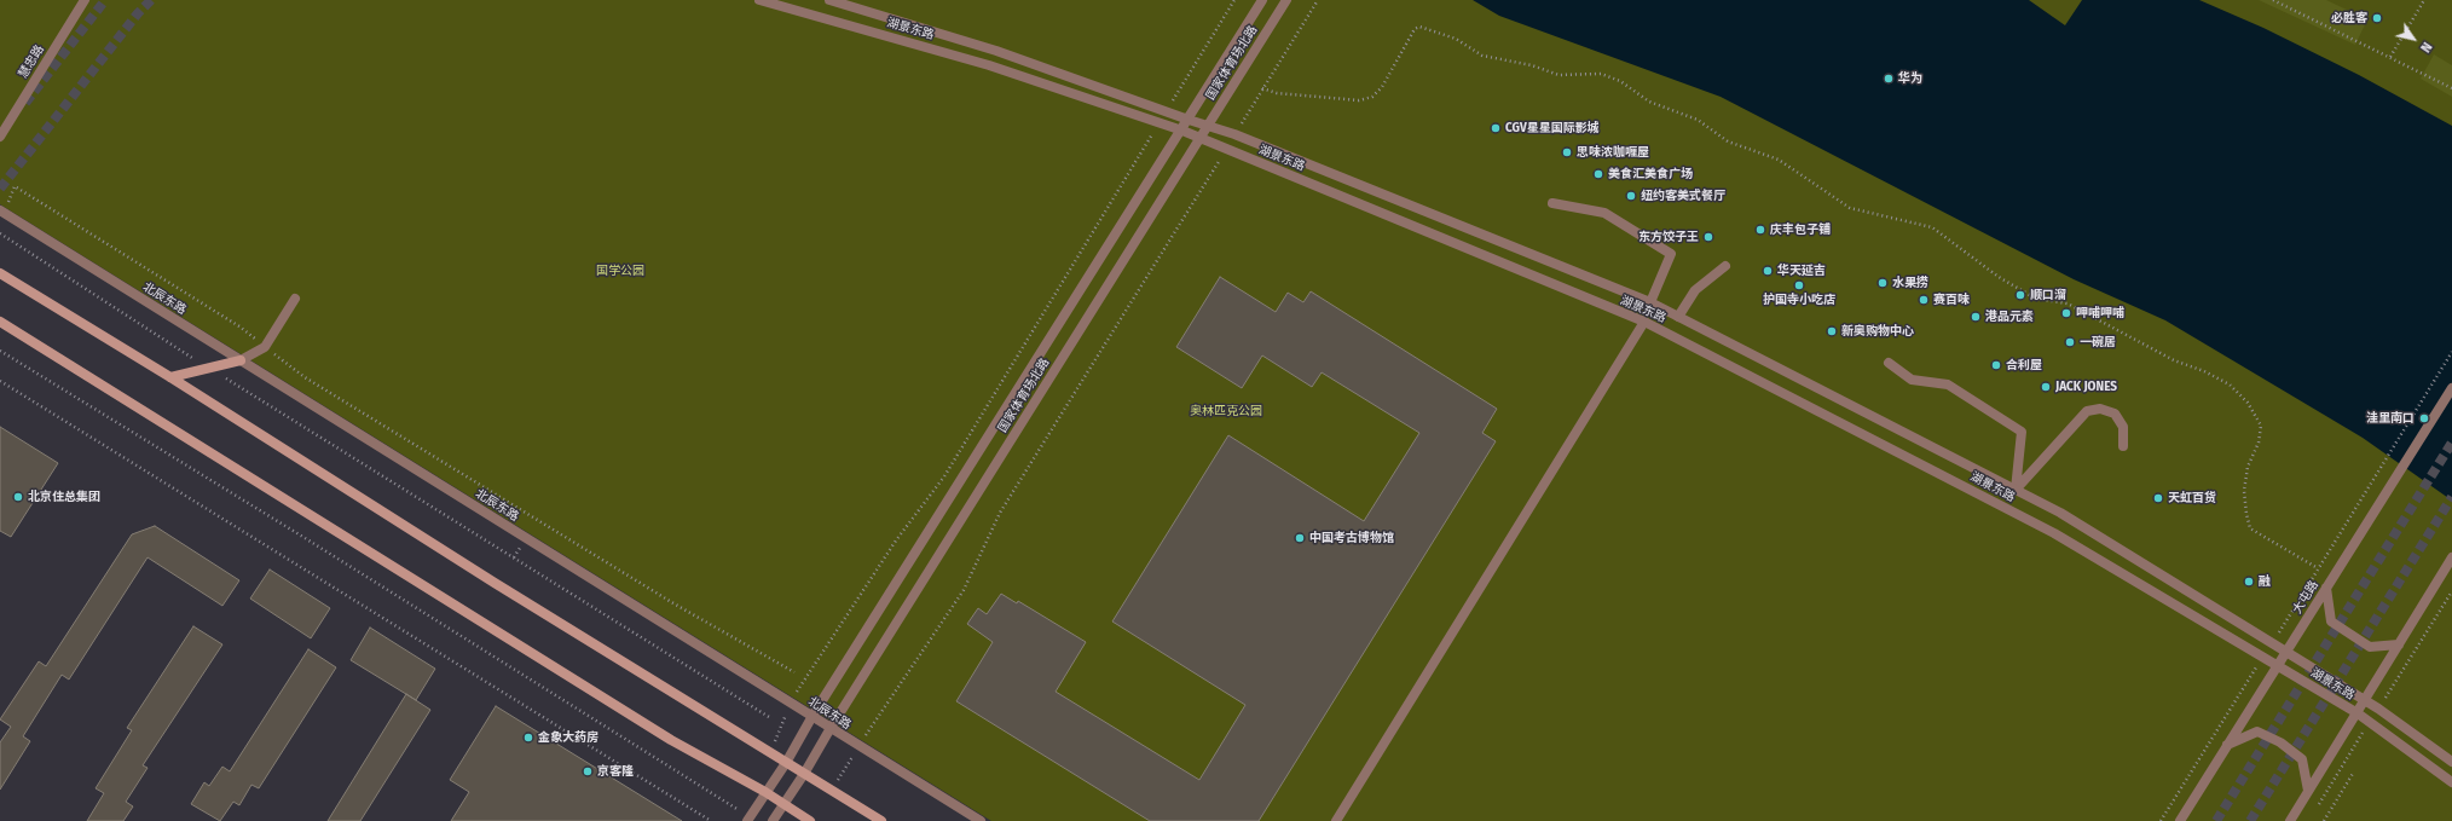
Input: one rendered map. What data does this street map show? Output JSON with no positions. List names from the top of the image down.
{
  "streets": {
    "street": [
      "湖景东路",
      "慧忠路",
      "国家体育场北路",
      "北辰东路",
      "大屯路"
    ]
  },
  "crossings": [
    ["湖景东路", "国家体育场北路"],
    ["湖景东路", "大屯路"],
    ["国家体育场北路", "北辰东路"]
  ],
  "parks": ["国学公园", "奥林匹克公园"],
  "places": [
    "必胜客",
    "华为",
    "CGV星星国际影城",
    "思味浓咖喱屋",
    "美食汇美食广场",
    "纽约客美式餐厅",
    "庆丰包子铺",
    "东方饺子王",
    "华天延吉",
    "水果捞",
    "护国寺小吃店",
    "顺口溜",
    "赛百味",
    "呷哺呷哺",
    "港品元素",
    "新奥购物中心",
    "一碗居",
    "合利屋",
    "JACK JONES",
    "洼里南口",
    "北京住总集团",
    "天虹百货",
    "中国考古博物馆",
    "融",
    "金象大药房",
    "京客隆"
  ],
  "north": "bottom right"
}
